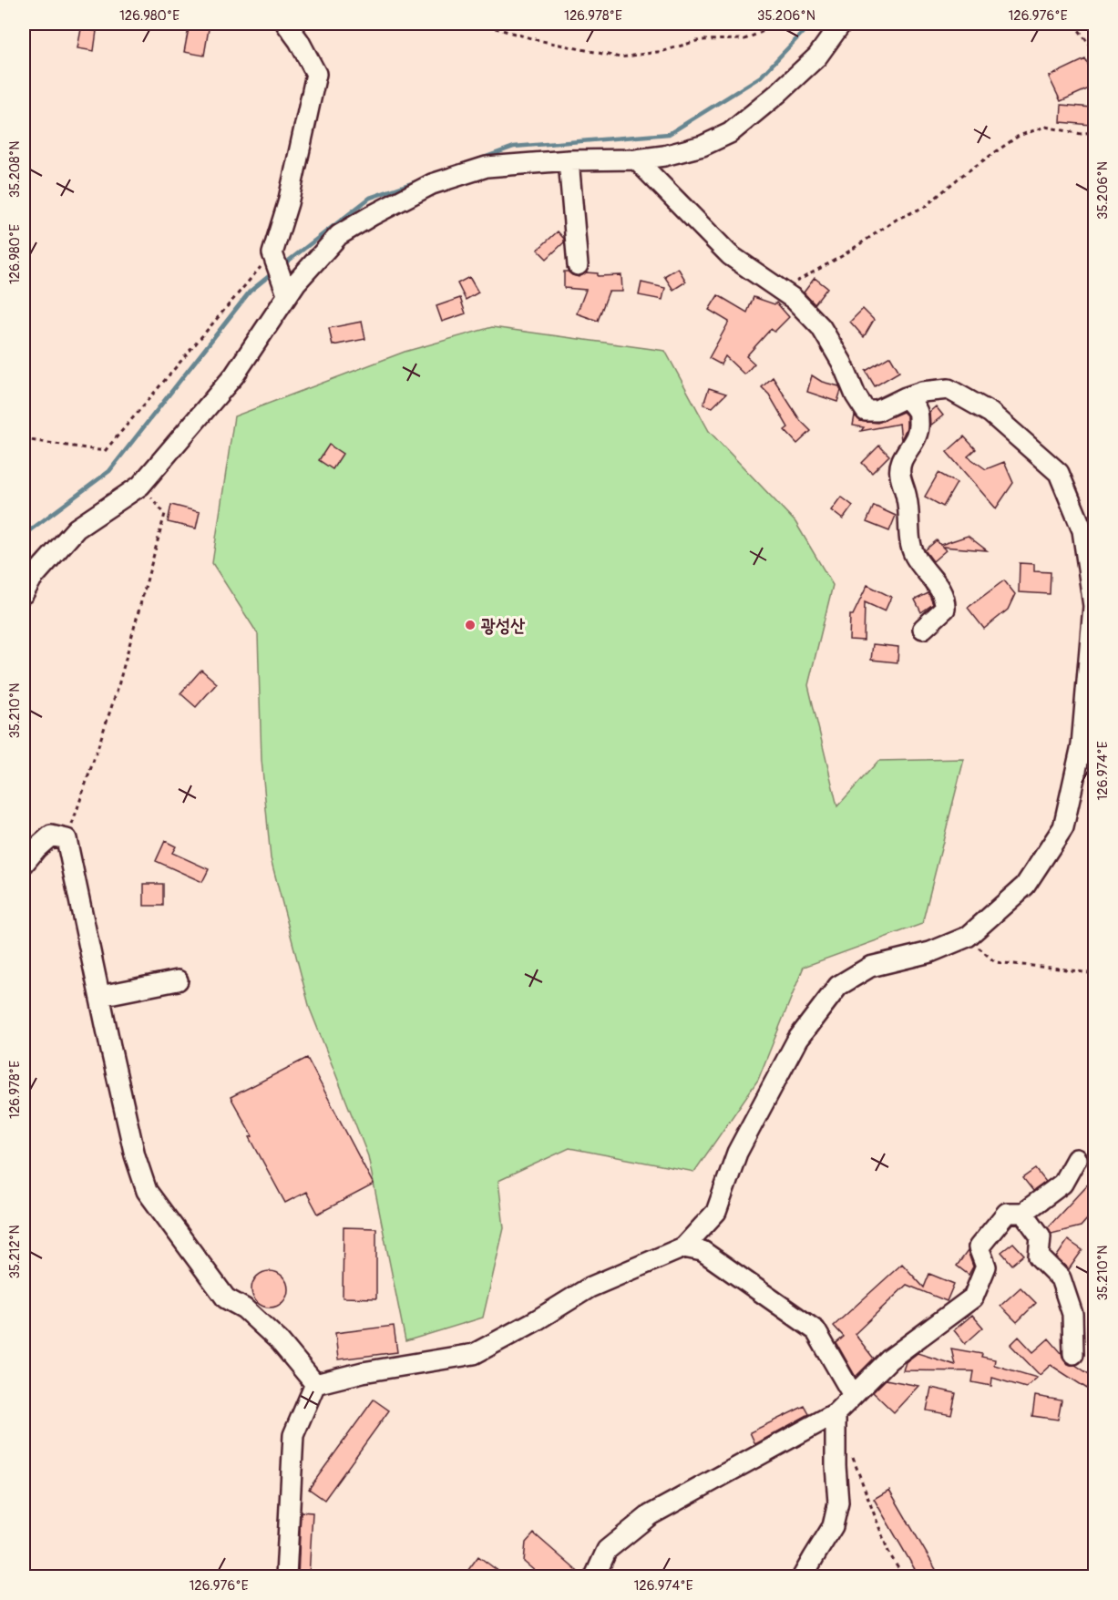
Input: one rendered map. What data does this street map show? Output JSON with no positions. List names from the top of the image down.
{
  "places": ["광성산"],
  "coordinates": [
    "126.980°E",
    "126.978°E",
    "35.206°N",
    "126.976°E",
    "35.208°N",
    "35.210°N",
    "126.974°E",
    "35.212°N"
  ]
}
